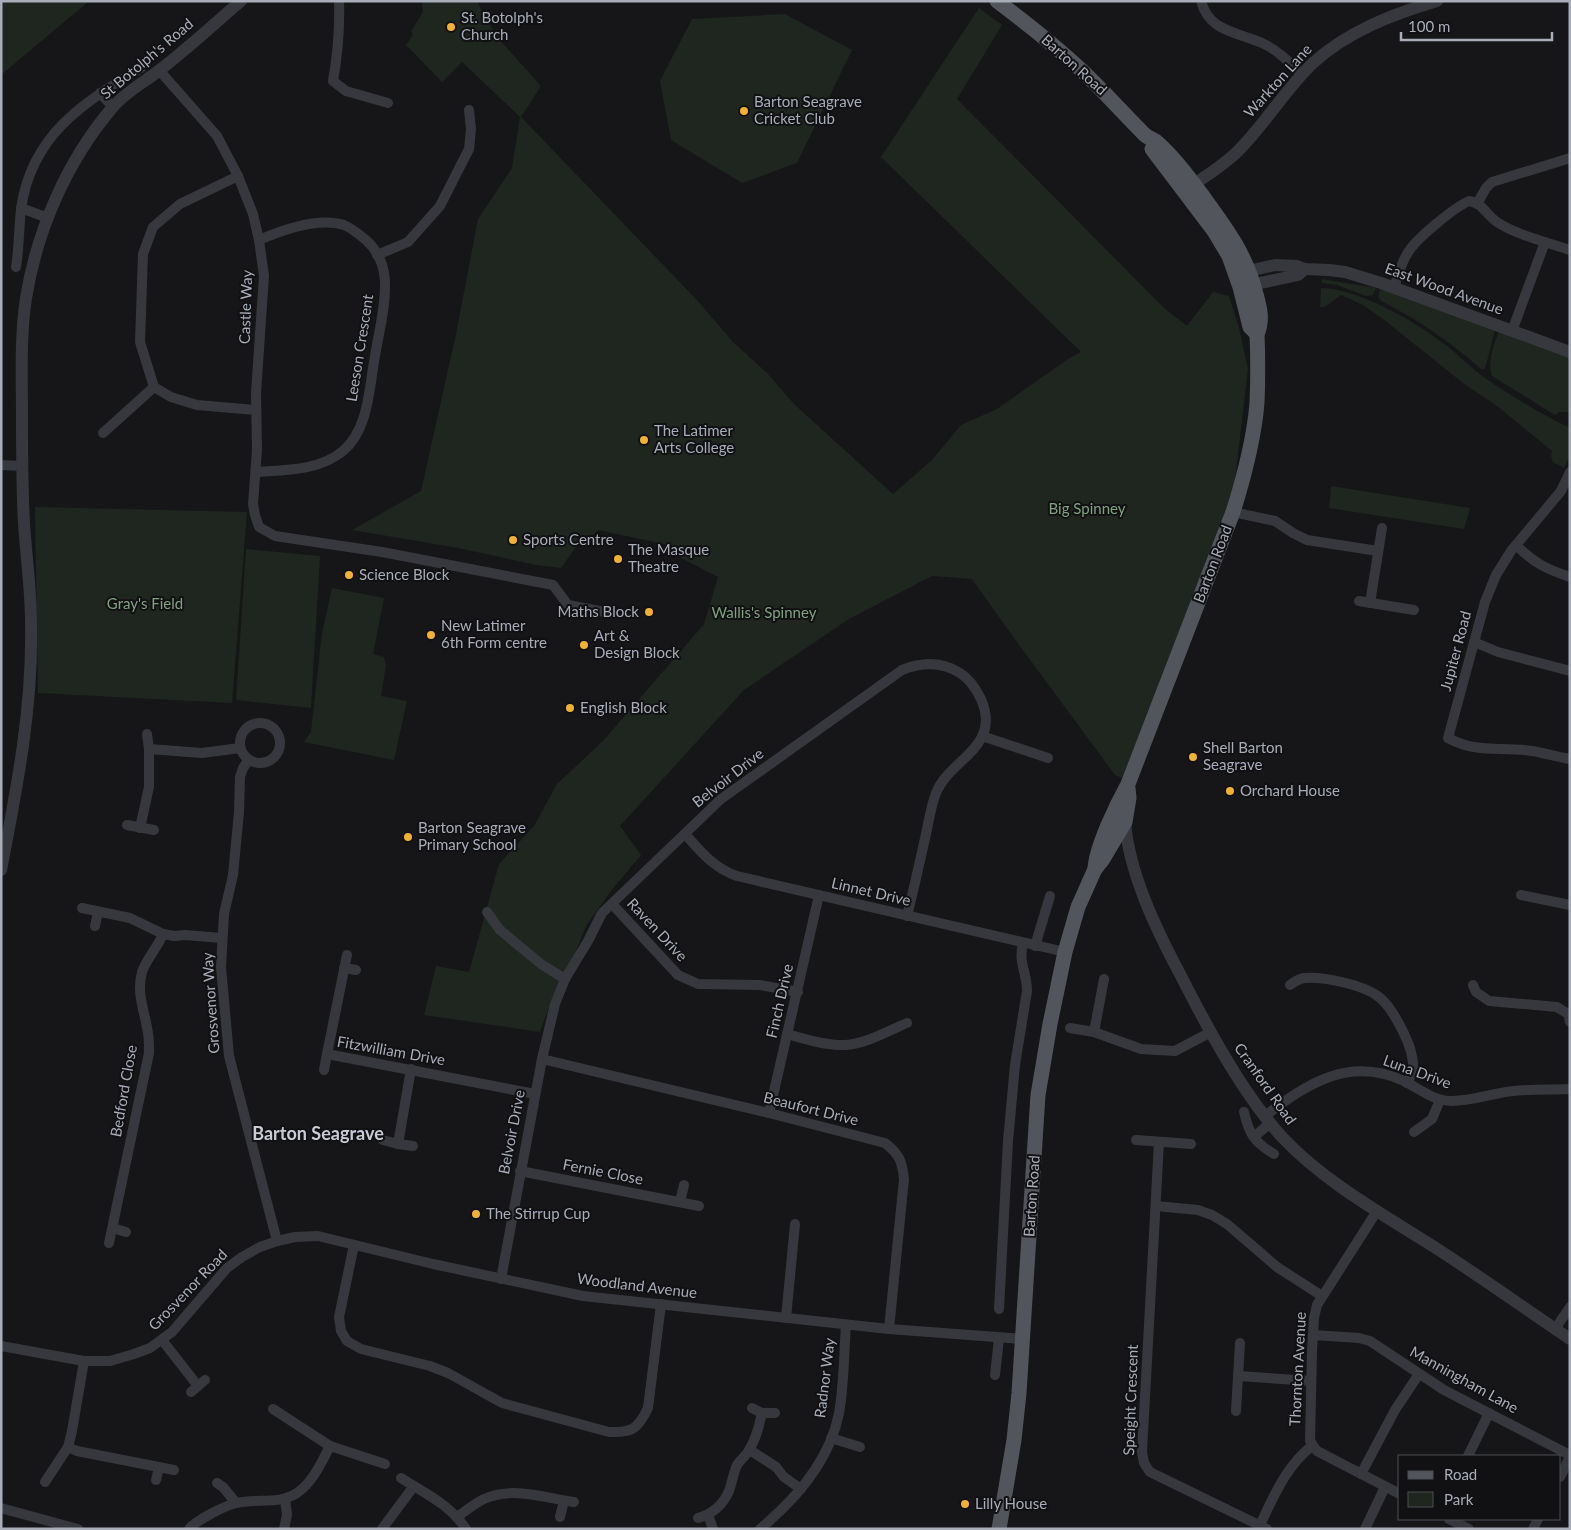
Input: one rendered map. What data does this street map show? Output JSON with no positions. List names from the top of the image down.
{
  "streets": {
    "main road": ["Barton Road"],
    "street": [
      "St Botolph's Road",
      "Warkton Lane",
      "East Wood Avenue",
      "Castle Way",
      "Leeson Crescent",
      "Jupiter Road",
      "Belvoir Drive",
      "Linnet Drive",
      "Raven Drive",
      "Finch Drive",
      "Grosvenor Way",
      "Fitzwilliam Drive",
      "Luna Drive",
      "Cranford Road",
      "Bedford Close",
      "Beaufort Drive",
      "Fernie Close",
      "Woodland Avenue",
      "Grosvenor Road",
      "Thornton Avenue",
      "Radnor Way",
      "Manningham Lane",
      "Speight Crescent"
    ]
  },
  "crossings": [
    ["St Botolph's Road", "Castle Way"],
    ["Barton Road", "Warkton Lane"],
    ["Barton Road", "East Wood Avenue"],
    ["Barton Road", "Linnet Drive"],
    ["Barton Road", "Cranford Road"],
    ["Barton Road", "Woodland Avenue"],
    ["Castle Way", "Leeson Crescent"],
    ["Belvoir Drive", "Linnet Drive"],
    ["Belvoir Drive", "Raven Drive"],
    ["Belvoir Drive", "Fitzwilliam Drive"],
    ["Belvoir Drive", "Beaufort Drive"],
    ["Belvoir Drive", "Fernie Close"],
    ["Belvoir Drive", "Woodland Avenue"],
    ["Linnet Drive", "Finch Drive"],
    ["Raven Drive", "Finch Drive"],
    ["Finch Drive", "Beaufort Drive"],
    ["Grosvenor Way", "Woodland Avenue"],
    ["Grosvenor Way", "Grosvenor Road"],
    ["Luna Drive", "Cranford Road"],
    ["Cranford Road", "Thornton Avenue"],
    ["Beaufort Drive", "Woodland Avenue"],
    ["Woodland Avenue", "Grosvenor Road"],
    ["Woodland Avenue", "Radnor Way"],
    ["Thornton Avenue", "Manningham Lane"],
    ["Thornton Avenue", "Speight Crescent"]
  ],
  "districts": ["Barton Seagrave"],
  "parks": ["Big Spinney", "Gray's Field", "Wallis's Spinney"],
  "places": [
    "St. Botolph's Church",
    "Barton Seagrave Cricket Club",
    "The Latimer Arts College",
    "Sports Centre",
    "The Masque Theatre",
    "Science Block",
    "Maths Block",
    "New Latimer 6th Form centre",
    "Art & Design Block",
    "English Block",
    "Shell Barton Seagrave",
    "Orchard House",
    "Barton Seagrave Primary School",
    "The Stirrup Cup",
    "Lilly House"
  ],
  "legend": ["Road", "Park"],
  "scale_bar": "100 m"
}
